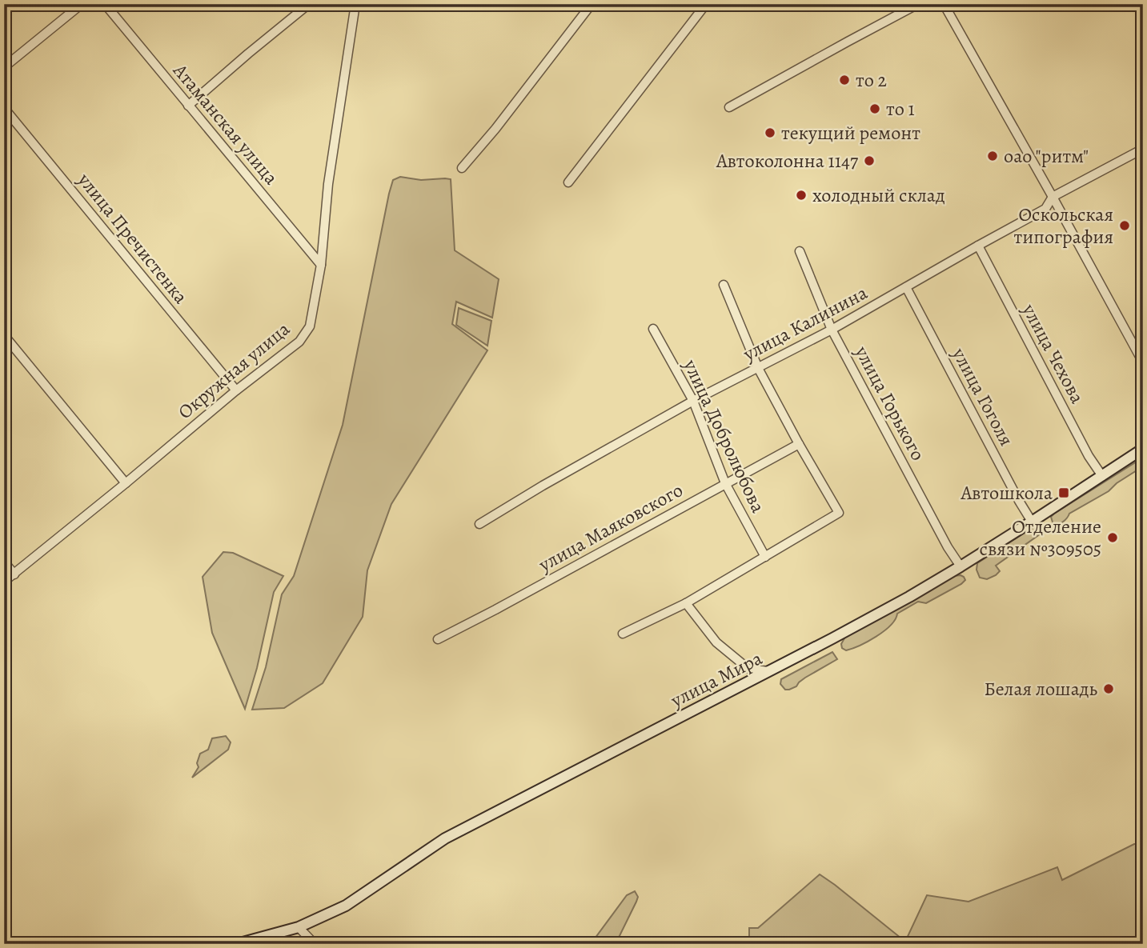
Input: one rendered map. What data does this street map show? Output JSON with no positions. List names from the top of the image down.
{
  "streets": {
    "main road": ["улица Мира"],
    "street": [
      "Атаманская улица",
      "улица Пречистенка",
      "улица Калинина",
      "улица Чехова",
      "Окружная улица",
      "улица Гоголя",
      "улица Горького",
      "улица Добролюбова",
      "улица Маяковского"
    ]
  },
  "crossings": [
    ["Атаманская улица", "Окружная улица"],
    ["улица Пречистенка", "Окружная улица"],
    ["улица Калинина", "улица Чехова"],
    ["улица Калинина", "улица Гоголя"],
    ["улица Калинина", "улица Горького"],
    ["улица Калинина", "улица Добролюбова"],
    ["улица Чехова", "улица Мира"],
    ["улица Гоголя", "улица Мира"],
    ["улица Горького", "улица Мира"],
    ["улица Добролюбова", "улица Маяковского"]
  ],
  "places": {
    "other": [
      "то 2",
      "то 1",
      "текущий ремонт",
      "оао \"ритм\"",
      "Автоколонна 1147",
      "холодный склад",
      "Оскольская типография",
      "Отделение связи №309505",
      "Белая лошадь"
    ],
    "transit": ["Автошкола"]
  }
}
